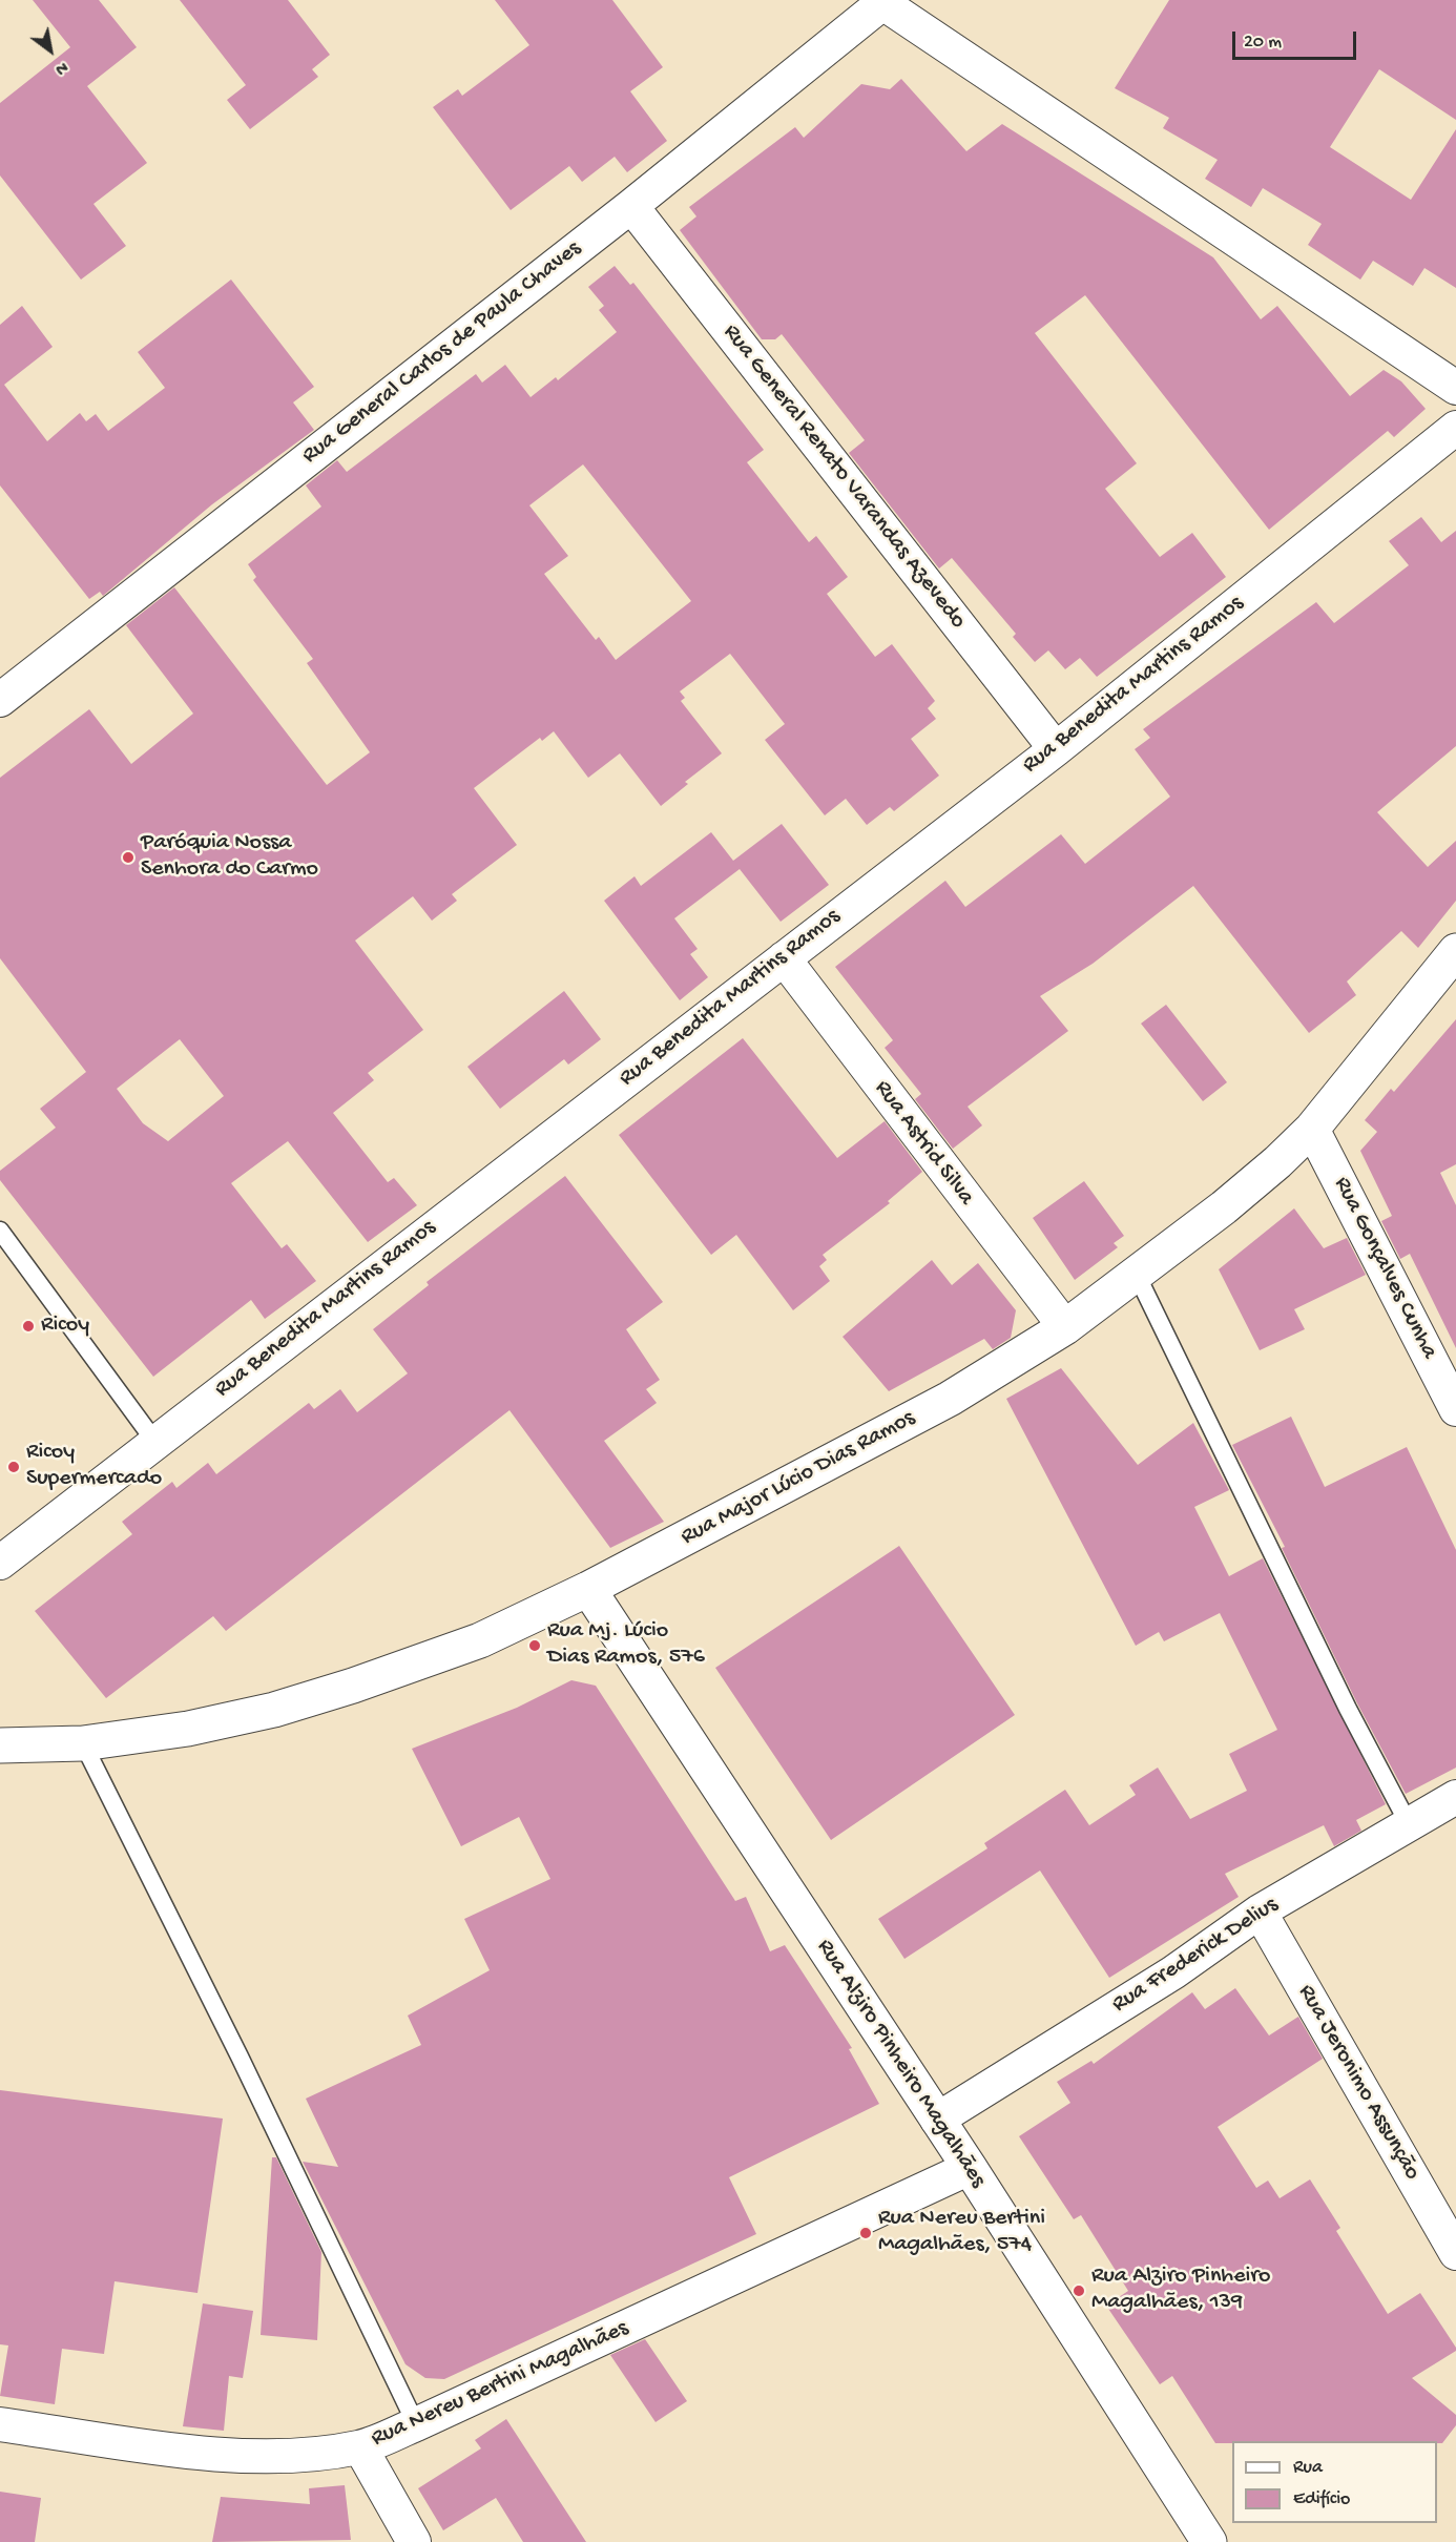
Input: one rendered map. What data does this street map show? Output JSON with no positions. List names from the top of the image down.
{
  "streets": {
    "main road": ["Rua Major Lúcio Dias Ramos", "Rua Alziro Pinheiro Magalhães"],
    "street": [
      "Rua General Carlos de Paula Chaves",
      "Rua General Renato Varandas Azevedo",
      "Rua Benedita Martins Ramos",
      "Rua Astrid Silva",
      "Rua Gonçalves Cunha",
      "Rua Frederick Delius",
      "Rua Jeronimo Assunção",
      "Rua Nereu Bertini Magalhães"
    ]
  },
  "crossings": [
    ["Rua General Carlos de Paula Chaves", "Rua General Renato Varandas Azevedo"],
    ["Rua General Renato Varandas Azevedo", "Rua Benedita Martins Ramos"],
    ["Rua Benedita Martins Ramos", "Rua Astrid Silva"],
    ["Rua Astrid Silva", "Rua Major Lúcio Dias Ramos"],
    ["Rua Gonçalves Cunha", "Rua Major Lúcio Dias Ramos"],
    ["Rua Major Lúcio Dias Ramos", "Rua Alziro Pinheiro Magalhães"],
    ["Rua Frederick Delius", "Rua Alziro Pinheiro Magalhães"],
    ["Rua Frederick Delius", "Rua Jeronimo Assunção"],
    ["Rua Alziro Pinheiro Magalhães", "Rua Nereu Bertini Magalhães"]
  ],
  "places": [
    "Paróquia Nossa Senhora do Carmo",
    "Ricoy",
    "Ricoy Supermercado",
    "Rua Mj. Lúcio Dias Ramos, 576",
    "Rua Nereu Bertini Magalhães, 574",
    "Rua Alziro Pinheiro Magalhães, 139"
  ],
  "legend": ["Rua", "Edifício"],
  "scale_bar": "20 m",
  "north": "bottom right"
}
